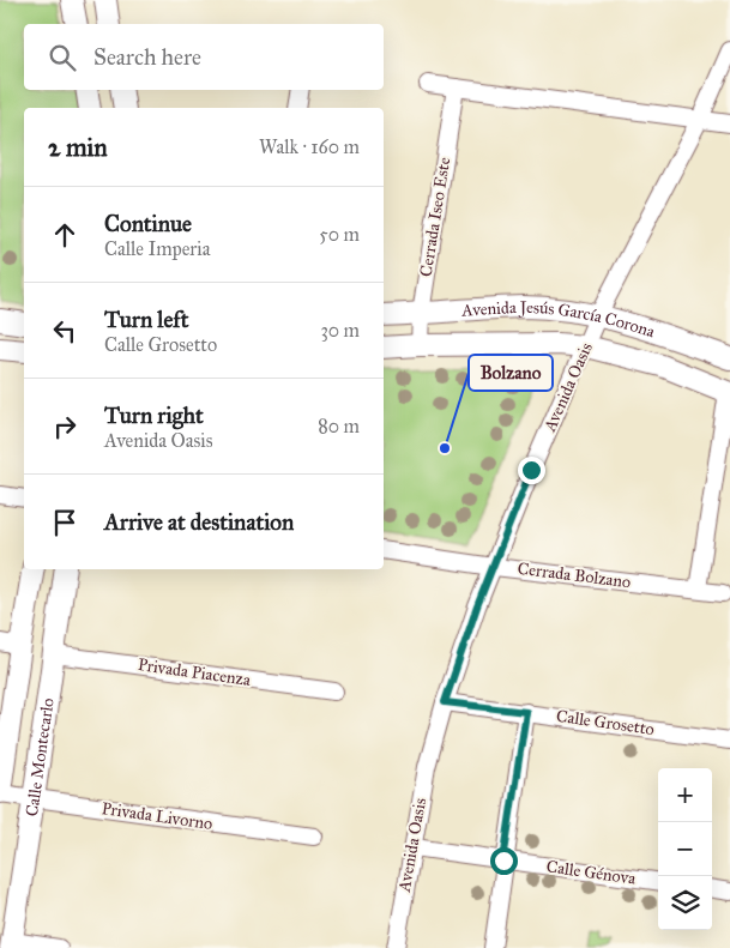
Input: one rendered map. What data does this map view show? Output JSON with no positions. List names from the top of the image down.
{
  "streets": {
    "street": [
      "Cerrada Iseo Este",
      "Avenida Jesús García Corona",
      "Avenida Oasis",
      "Cerrada Bolzano",
      "Privada Piacenza",
      "Calle Grosetto",
      "Calle Montecarlo",
      "Privada Livorno",
      "Calle Génova"
    ]
  },
  "crossings": [
    ["Cerrada Iseo Este", "Avenida Jesús García Corona"],
    ["Avenida Jesús García Corona", "Avenida Oasis"],
    ["Avenida Oasis", "Cerrada Bolzano"],
    ["Avenida Oasis", "Calle Grosetto"],
    ["Avenida Oasis", "Calle Génova"],
    ["Privada Piacenza", "Calle Montecarlo"],
    ["Calle Montecarlo", "Privada Livorno"]
  ],
  "places": ["Bolzano"],
  "page": {
    "search": "Search here",
    "heading": ["2 min", "Walk · 160 m"],
    "list": [
      ["Continue", "Calle Imperia", "50 m"],
      ["Turn left", "Calle Grosetto", "30 m"],
      ["Turn right", "Avenida Oasis", "80 m"],
      "Arrive at destination"
    ],
    "map_buttons": ["+", "−"]
  }
}
